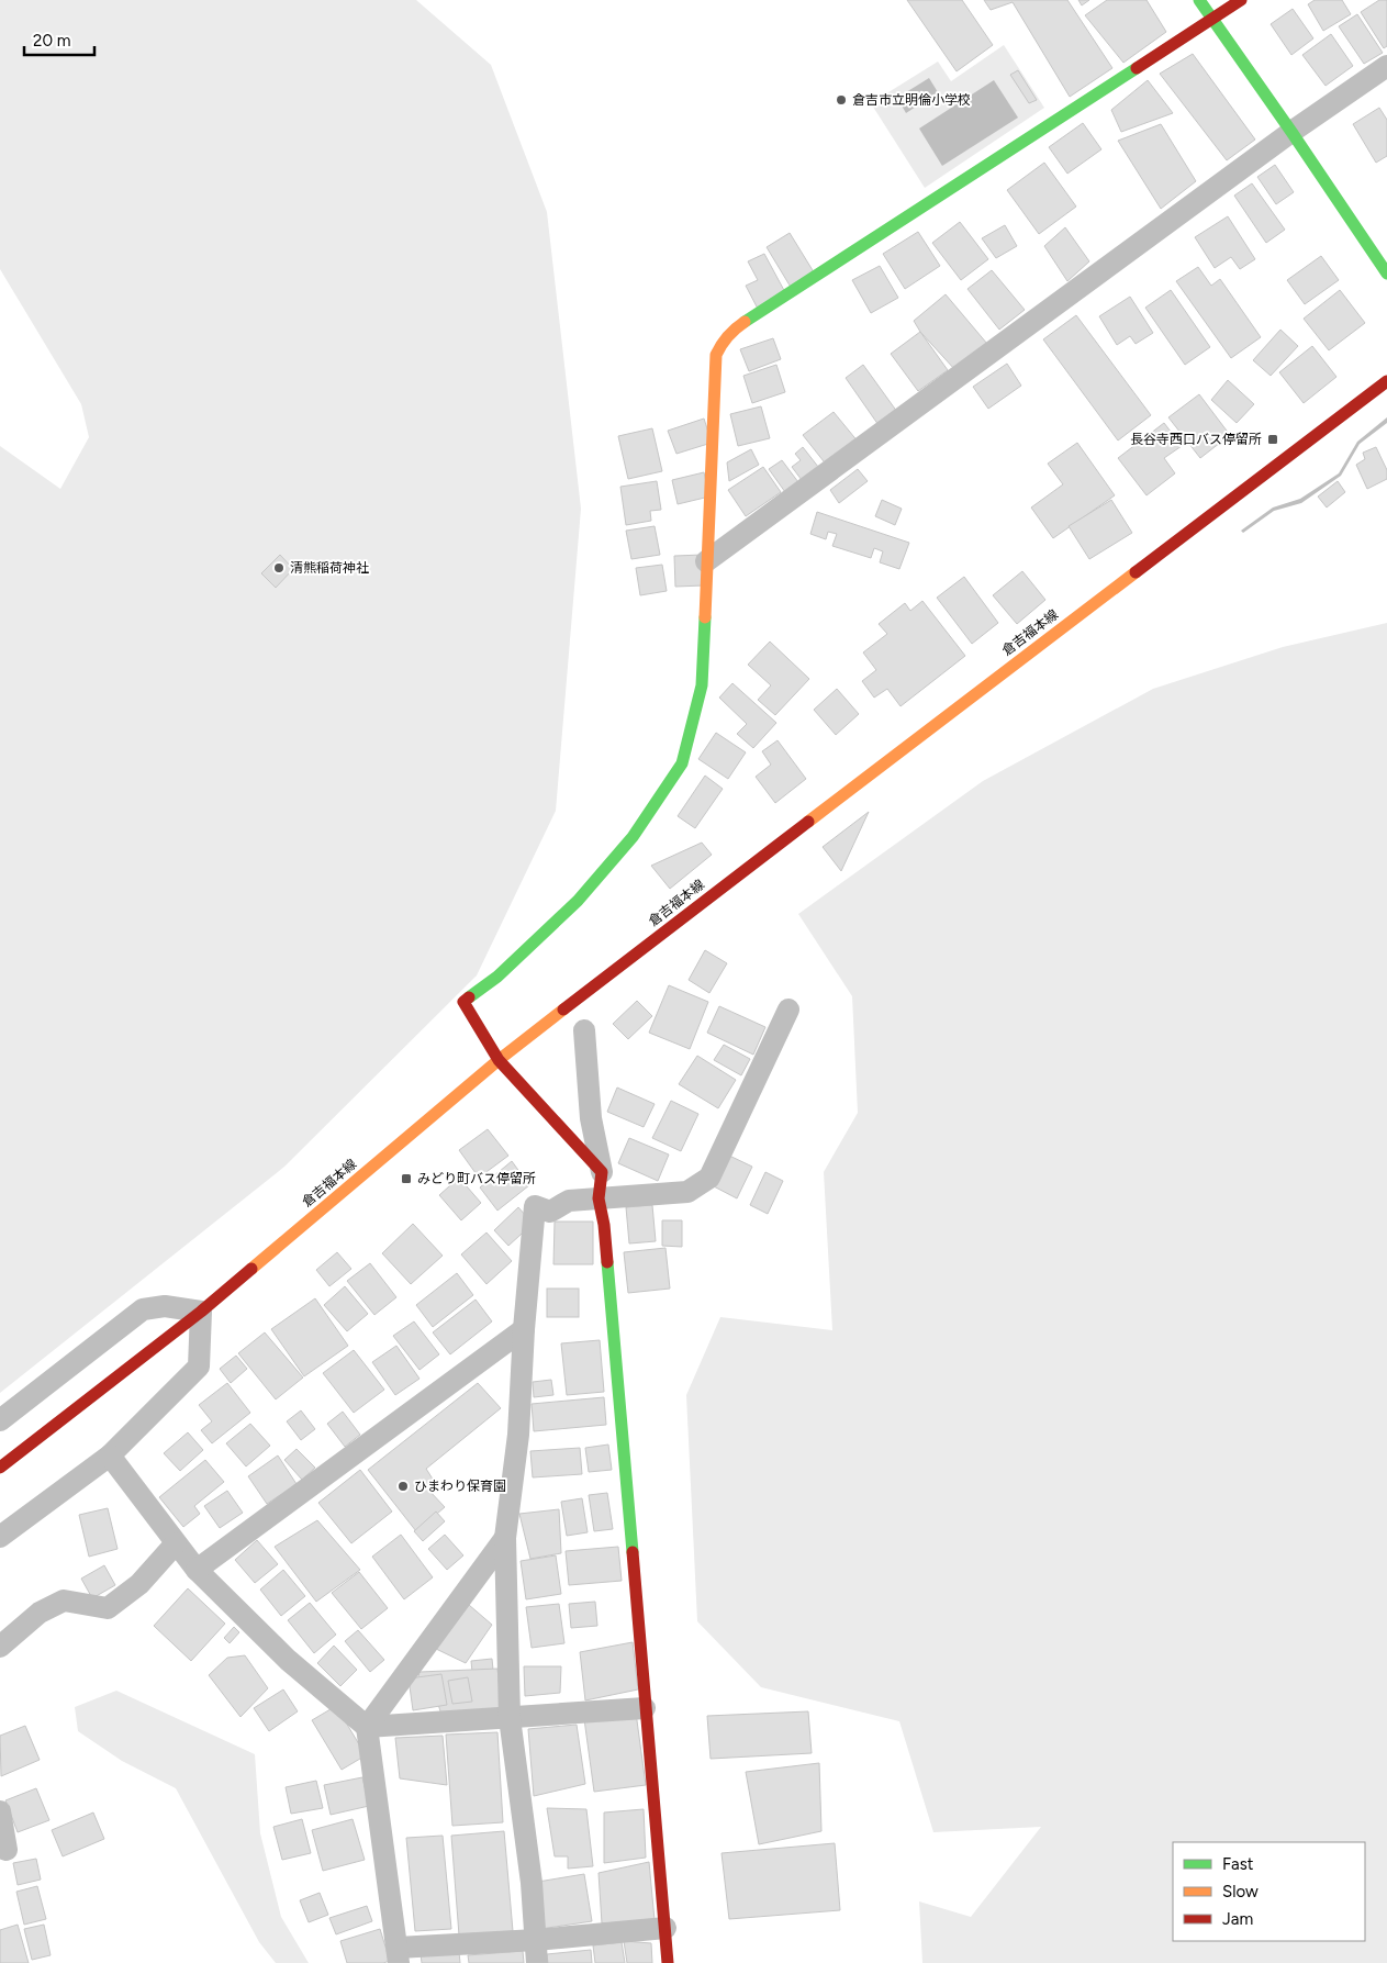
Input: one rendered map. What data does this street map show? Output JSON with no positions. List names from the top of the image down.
{
  "streets": {
    "street": ["倉吉福本線"]
  },
  "places": {
    "other": ["倉吉市立明倫小学校", "清熊稲荷神社", "ひまわり保育園"],
    "transit": ["長谷寺西口バス停留所", "みどり町バス停留所"]
  },
  "legend": ["Fast", "Slow", "Jam"],
  "scale_bar": "20 m"
}
